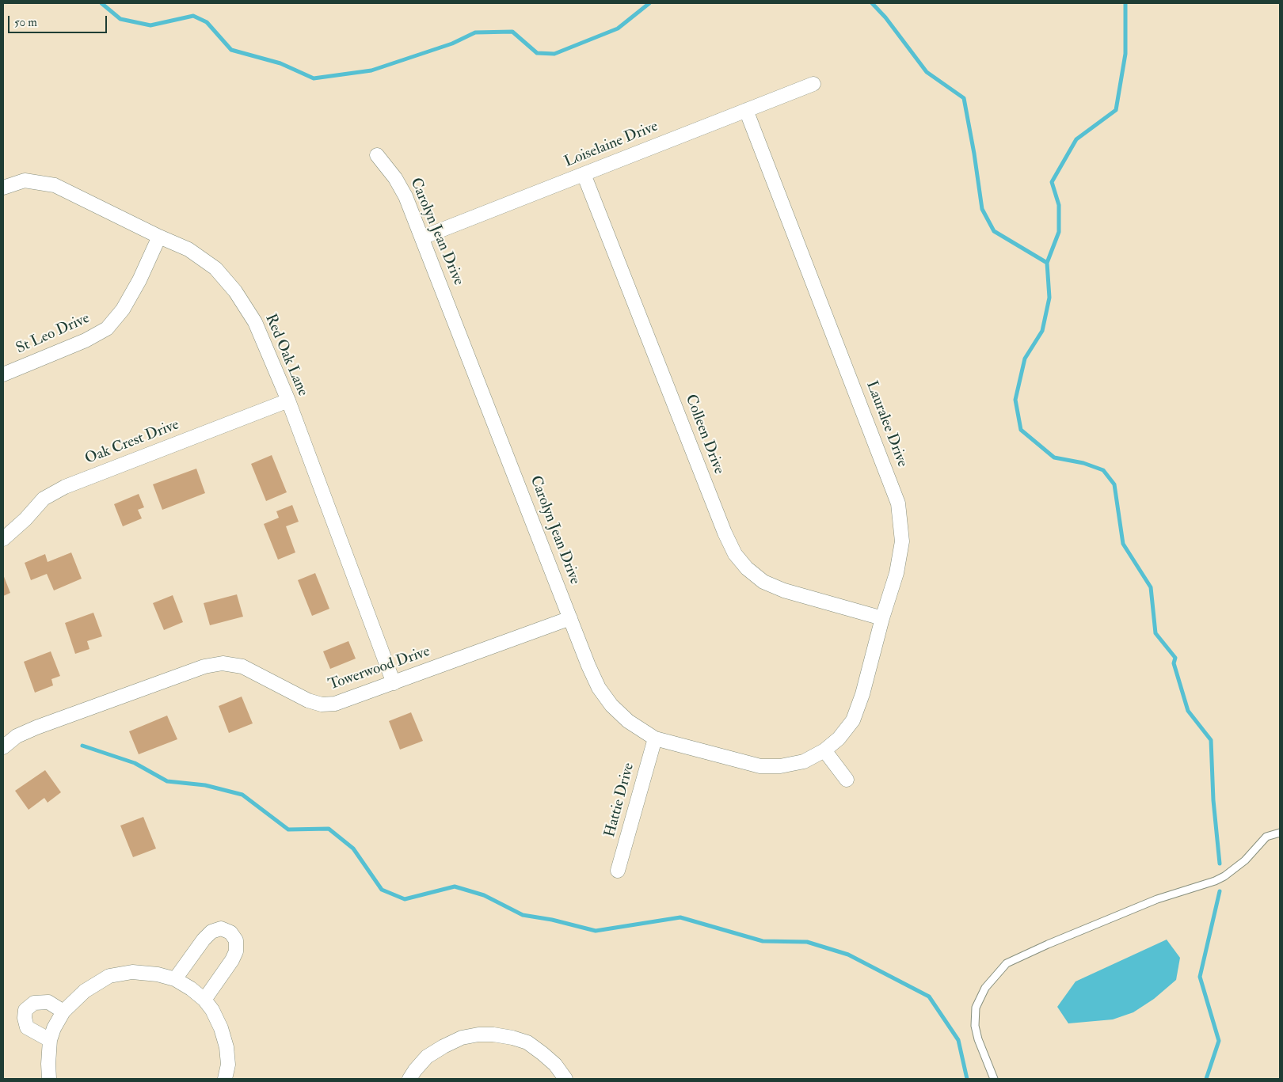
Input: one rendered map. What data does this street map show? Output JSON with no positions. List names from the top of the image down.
{
  "streets": {
    "street": [
      "Loiselaine Drive",
      "Carolyn Jean Drive",
      "St Leo Drive",
      "Red Oak Lane",
      "Lauralee Drive",
      "Colleen Drive",
      "Oak Crest Drive",
      "Towerwood Drive",
      "Hattie Drive"
    ]
  },
  "crossings": [
    ["Loiselaine Drive", "Carolyn Jean Drive"],
    ["Loiselaine Drive", "Lauralee Drive"],
    ["Loiselaine Drive", "Colleen Drive"],
    ["Carolyn Jean Drive", "Lauralee Drive"],
    ["Carolyn Jean Drive", "Towerwood Drive"],
    ["Carolyn Jean Drive", "Hattie Drive"],
    ["St Leo Drive", "Red Oak Lane"],
    ["Red Oak Lane", "Oak Crest Drive"],
    ["Red Oak Lane", "Towerwood Drive"],
    ["Lauralee Drive", "Colleen Drive"]
  ],
  "scale_bar": "50 m"
}
